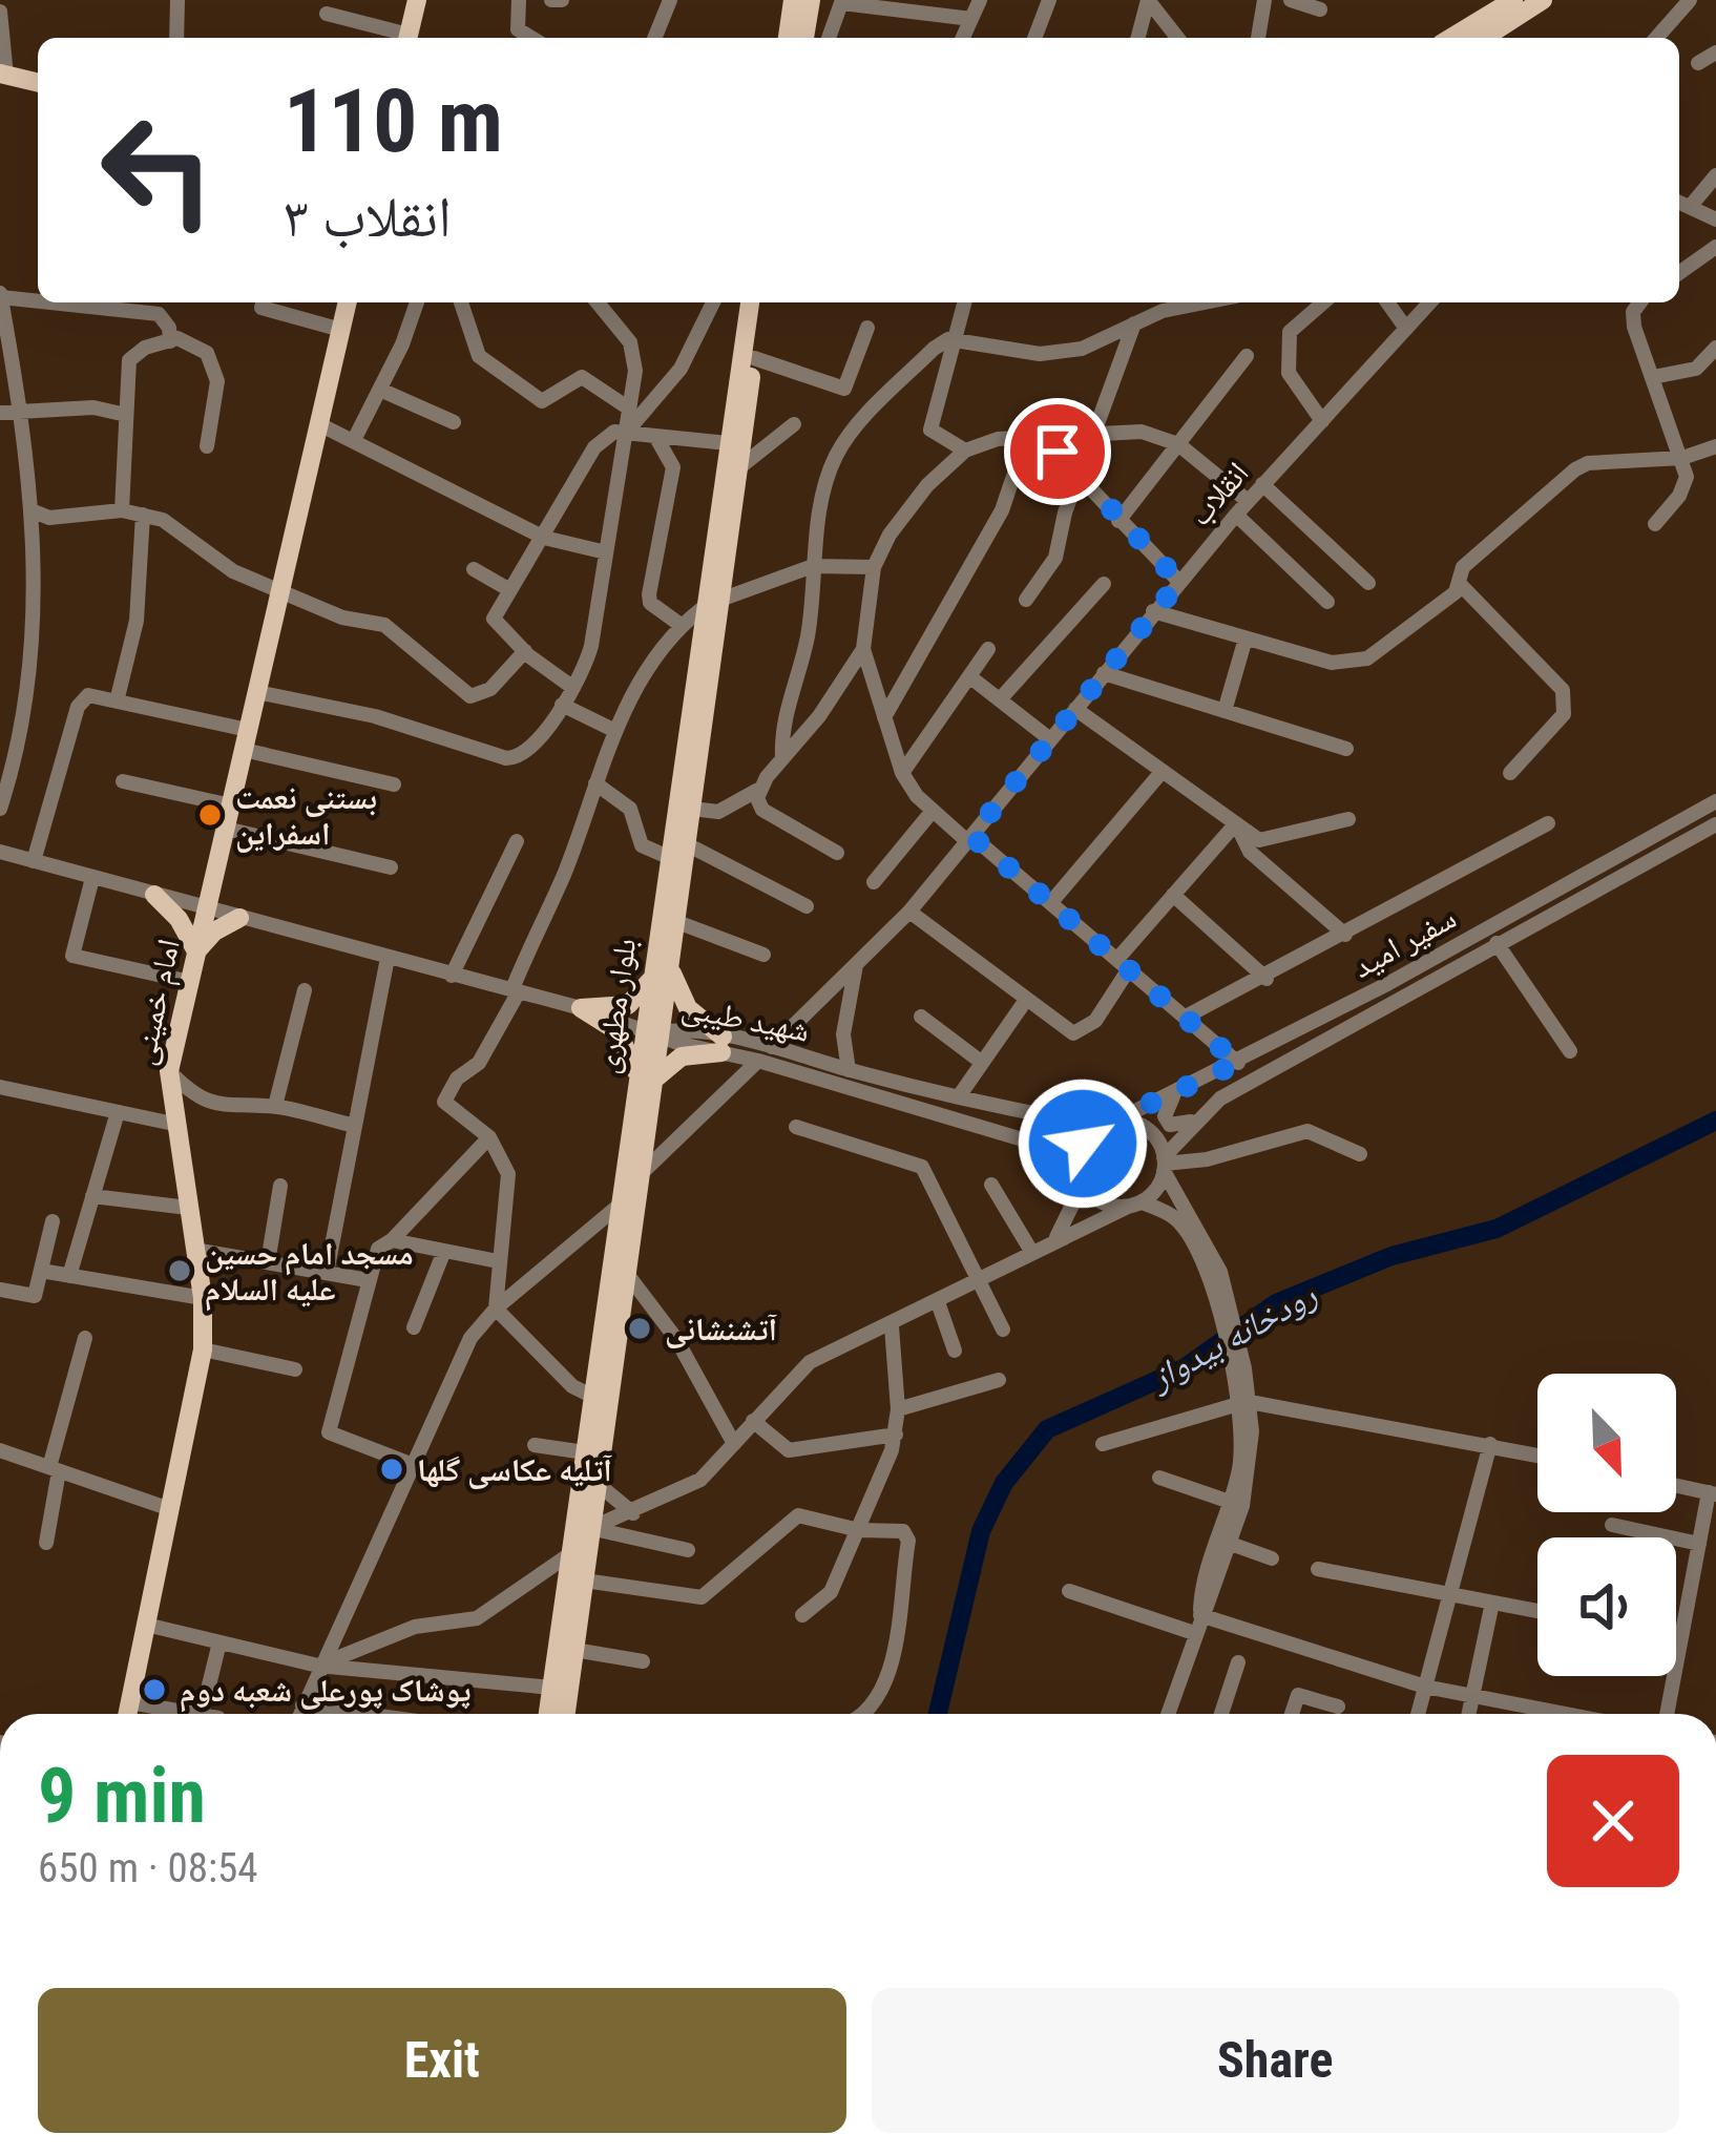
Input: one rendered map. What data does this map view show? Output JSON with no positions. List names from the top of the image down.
{
  "streets": {
    "main road": ["امام خمینی", "بلوار مطهری"],
    "street": ["انقلاب", "سفیر امید", "شهید طیبی"]
  },
  "crossings": [
    ["انقلاب", "شهید طیبی"],
    ["سفیر امید", "شهید طیبی"],
    ["امام خمینی", "شهید طیبی"],
    ["بلوار مطهری", "شهید طیبی"]
  ],
  "water": ["رودخانه بیدواز"],
  "places": [
    "بستنی نعمت اسفراین",
    "مسجد امام حسین علیه السلام",
    "آتشنشانی",
    "آتلیه عکاسی گلها",
    "پوشاک پورعلی شعبه دوم"
  ],
  "north": "bottom right",
  "page": {
    "turn": ["110 m", "انقلاب ۳"],
    "heading": ["9 min", "650 m · 08:54"],
    "buttons": ["Exit", "Share"]
  }
}
